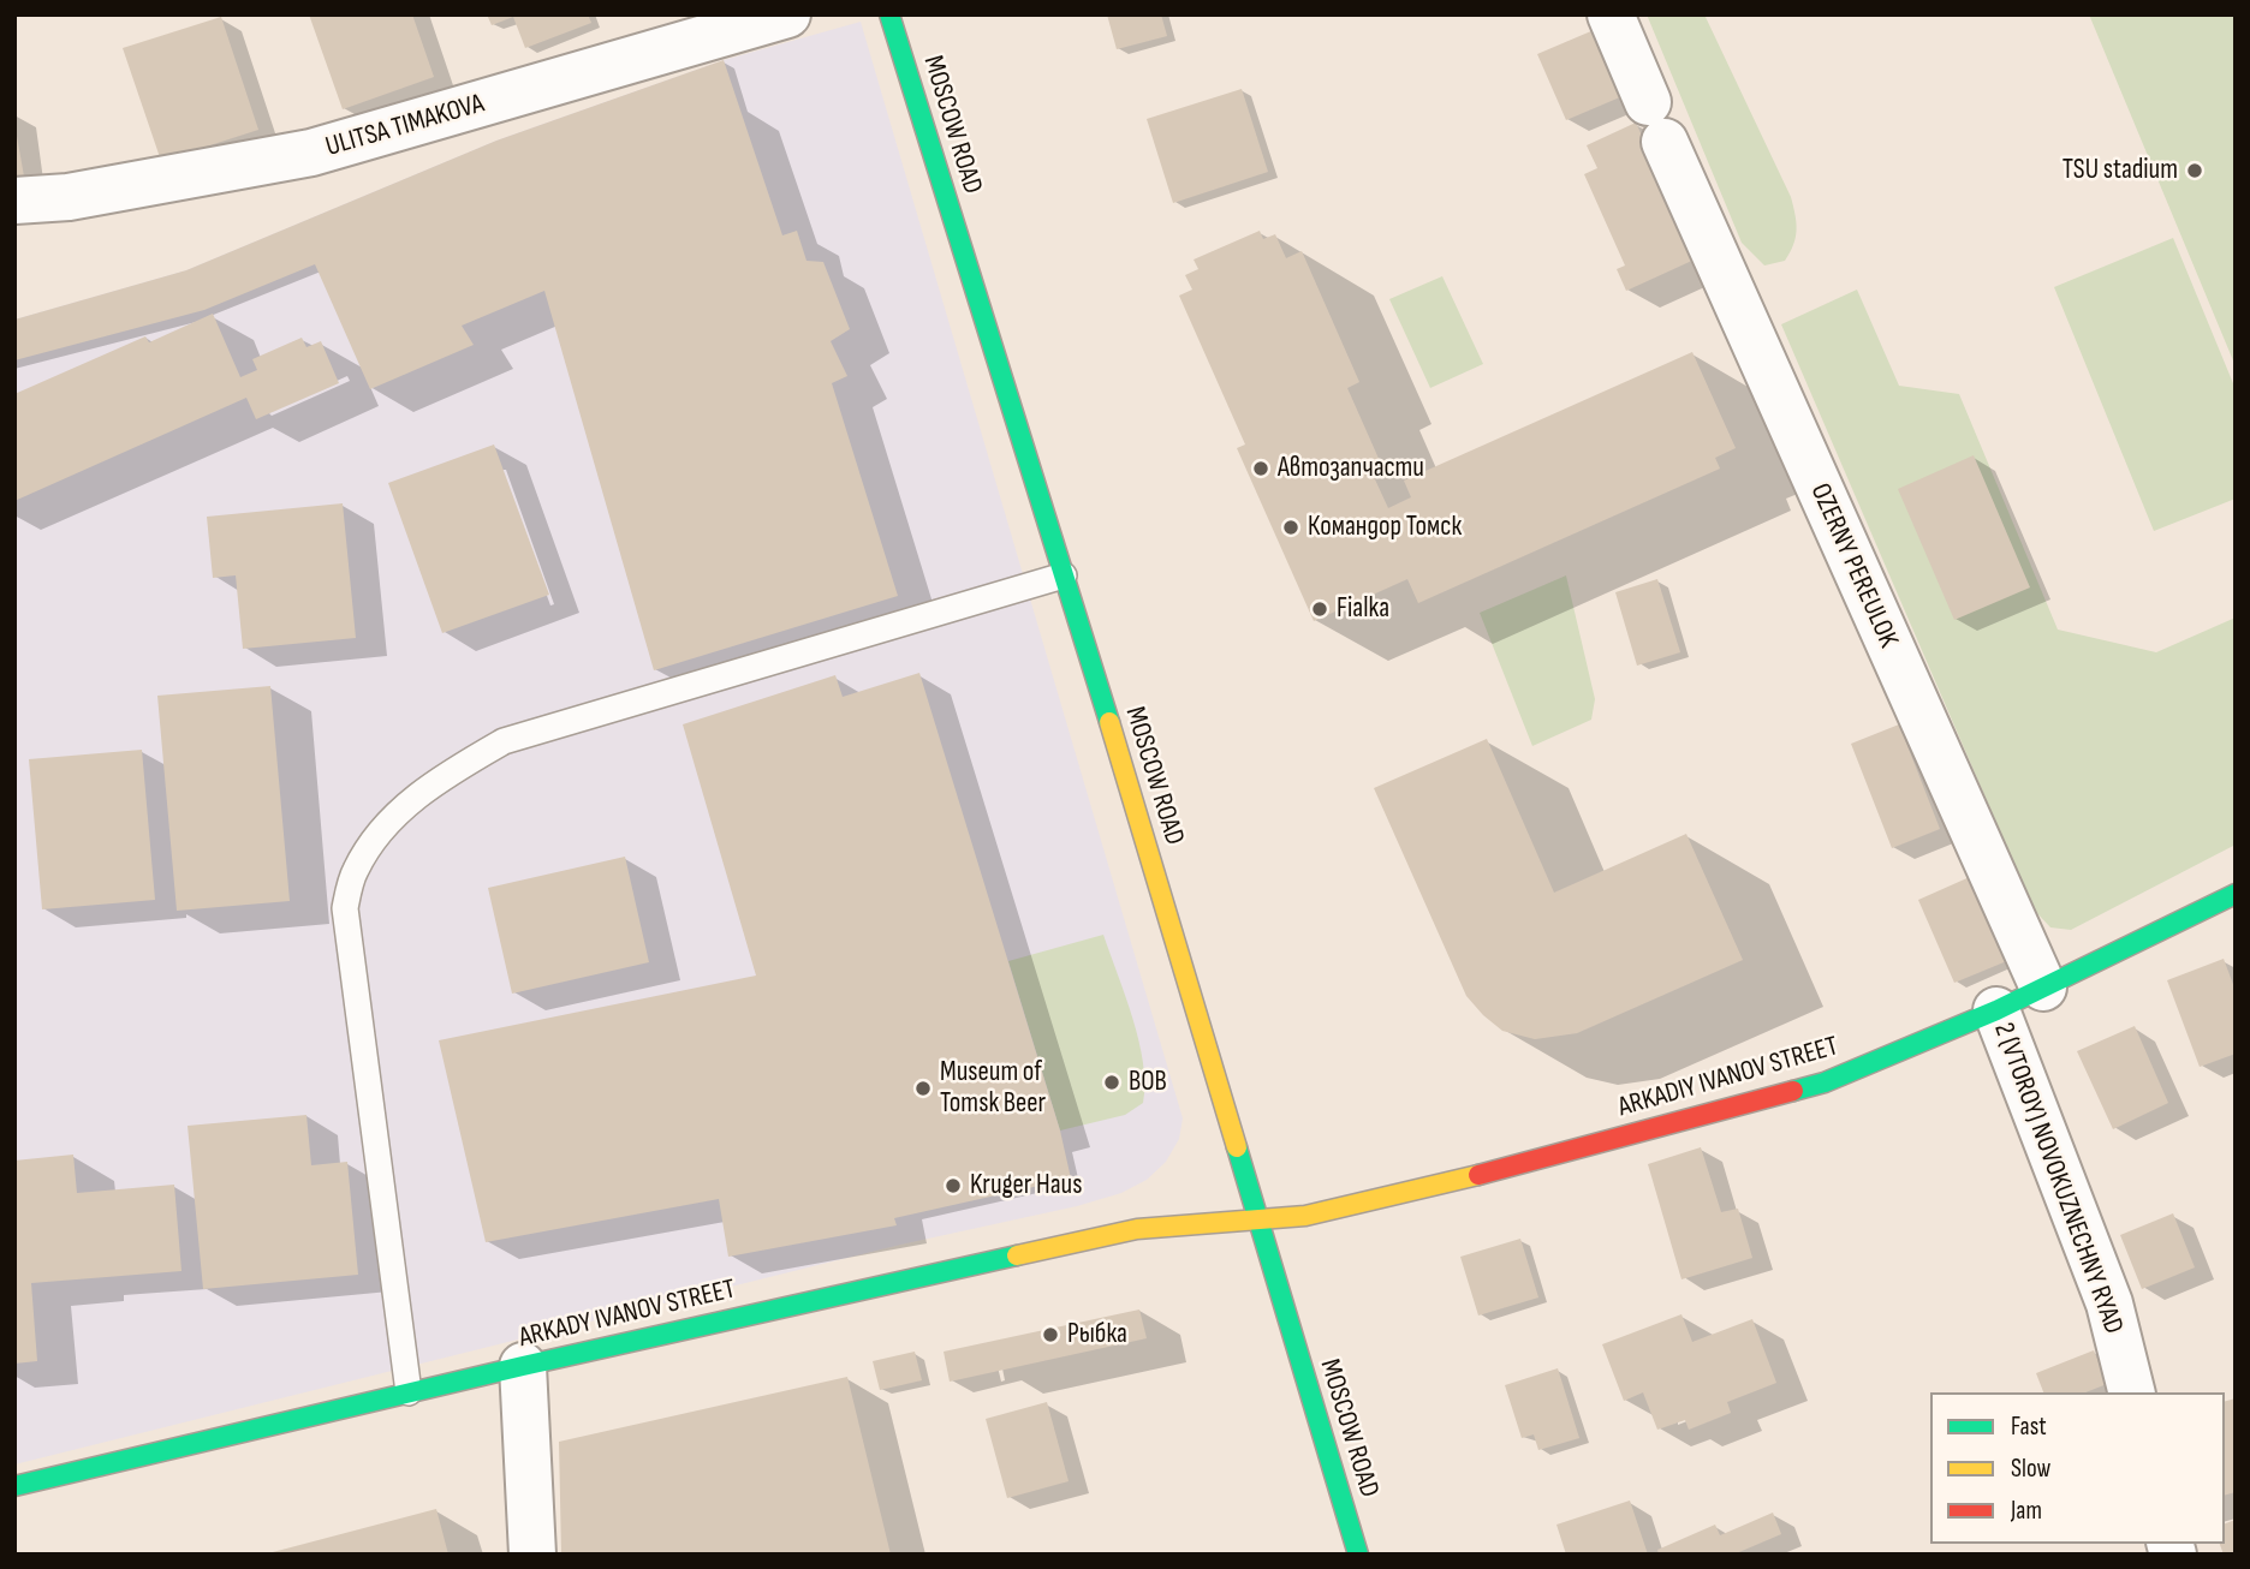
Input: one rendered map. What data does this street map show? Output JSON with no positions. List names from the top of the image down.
{
  "streets": {
    "street": [
      "MOSCOW ROAD",
      "ULITSA TIMAKOVA",
      "OZERNY PEREULOK",
      "ARKADIY IVANOV STREET",
      "2 (VTOROY) NOVOKUZNECHNY RYAD",
      "ARKADY IVANOV STREET"
    ]
  },
  "crossings": [
    ["MOSCOW ROAD", "ARKADIY IVANOV STREET"],
    ["MOSCOW ROAD", "ARKADY IVANOV STREET"],
    ["OZERNY PEREULOK", "ARKADIY IVANOV STREET"],
    ["ARKADIY IVANOV STREET", "2 (VTOROY) NOVOKUZNECHNY RYAD"],
    ["ARKADIY IVANOV STREET", "ARKADY IVANOV STREET"]
  ],
  "places": [
    "TSU stadium",
    "Автозапчасти",
    "Командор Томск",
    "Fialka",
    "ВОВ",
    "Museum of Tomsk Beer",
    "Kruger Haus",
    "Рыбка"
  ],
  "legend": ["Fast", "Slow", "Jam"]
}
